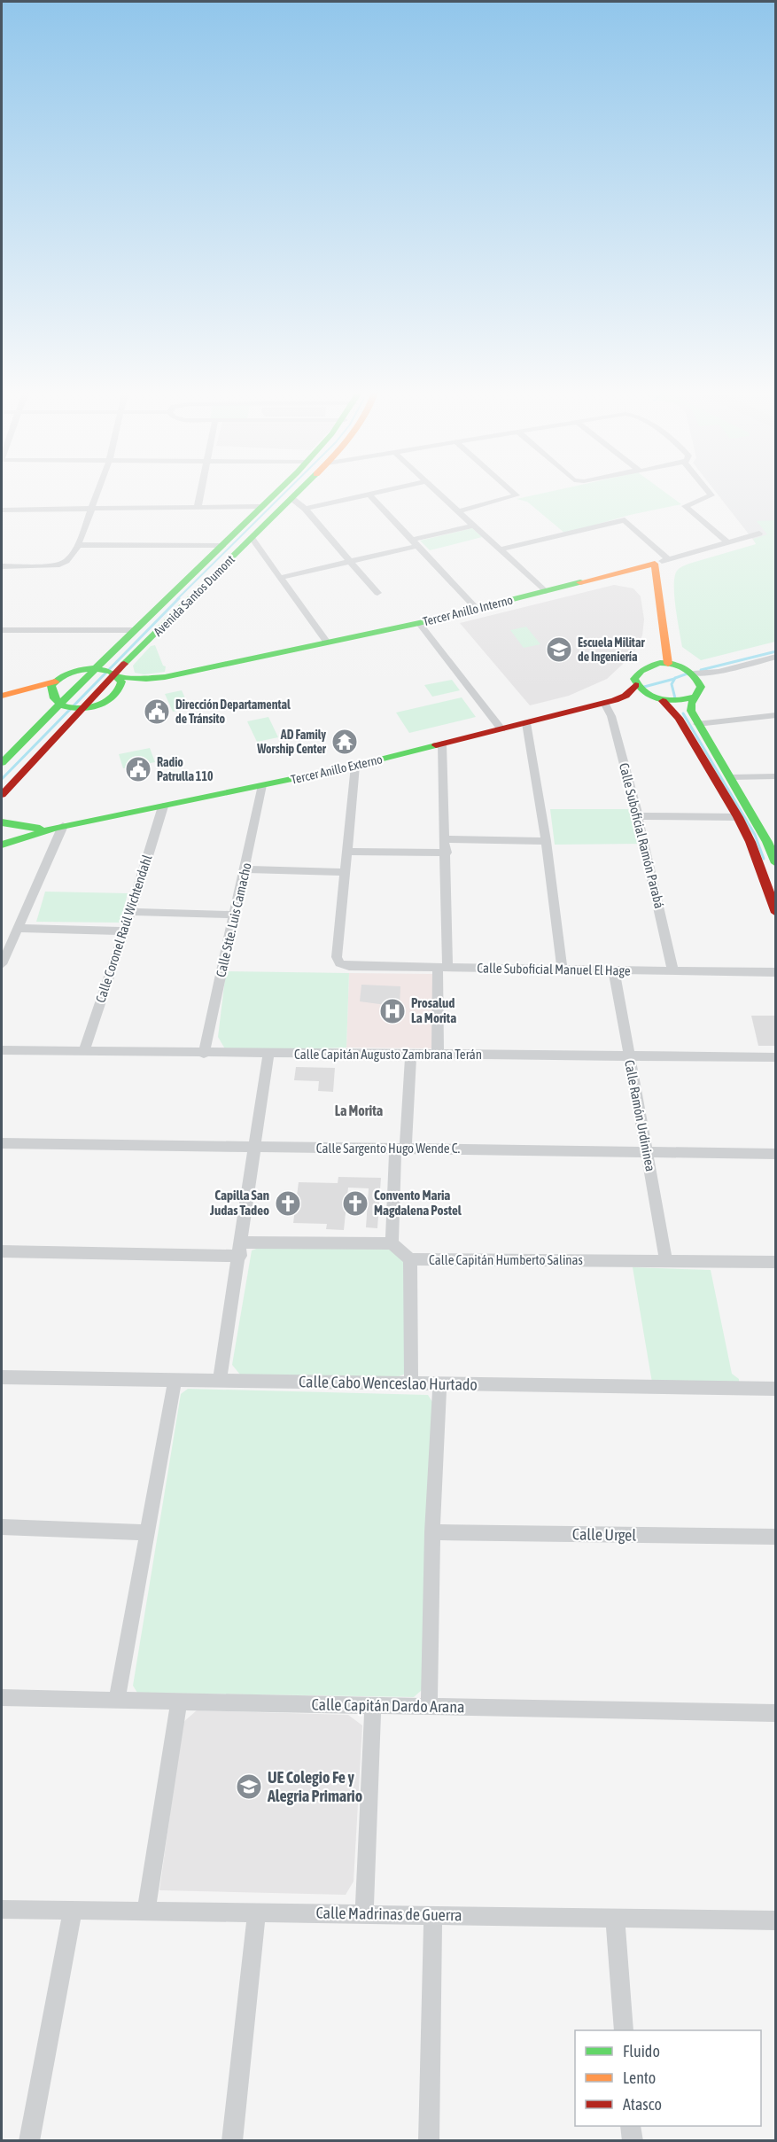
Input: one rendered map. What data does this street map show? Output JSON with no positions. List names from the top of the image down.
{
  "streets": {
    "street": [
      "Avenida Santos Dumont",
      "Tercer Anillo Interno",
      "Tercer Anillo Externo",
      "Calle Suboficial Ramón Parabá",
      "Calle Stte. Luis Camacho",
      "Calle Coronel Raúl Wichtendahl",
      "Calle Suboficial Manuel El Hage",
      "Calle Capitán Augusto Zambrana Terán",
      "Calle Ramón Urdininea",
      "Calle Sargento Hugo Wende C.",
      "Calle Capitán Humberto Salinas",
      "Calle Cabo Wenceslao Hurtado",
      "Calle Urgel",
      "Calle Capitán Dardo Arana",
      "Calle Madrinas de Guerra"
    ]
  },
  "crossings": [
    ["Avenida Santos Dumont", "Tercer Anillo Interno"],
    ["Tercer Anillo Externo", "Calle Suboficial Ramón Parabá"],
    ["Tercer Anillo Externo", "Calle Stte. Luis Camacho"],
    ["Tercer Anillo Externo", "Calle Coronel Raúl Wichtendahl"],
    ["Calle Suboficial Ramón Parabá", "Calle Suboficial Manuel El Hage"],
    ["Calle Stte. Luis Camacho", "Calle Capitán Augusto Zambrana Terán"],
    ["Calle Coronel Raúl Wichtendahl", "Calle Capitán Augusto Zambrana Terán"],
    ["Calle Suboficial Manuel El Hage", "Calle Ramón Urdininea"],
    ["Calle Capitán Augusto Zambrana Terán", "Calle Ramón Urdininea"],
    ["Calle Ramón Urdininea", "Calle Sargento Hugo Wende C."],
    ["Calle Ramón Urdininea", "Calle Capitán Humberto Salinas"]
  ],
  "districts": ["La Morita"],
  "places": {
    "school or university": ["Escuela Militar de Ingeniería", "UE Colegio Fe y Alegria Primario"],
    "public building": ["Dirección Departamental de Tránsito", "Radio Patrulla 110"],
    "temple": ["AD Family Worship Center"],
    "hospital": ["Prosalud La Morita"],
    "church": ["Capilla San Judas Tadeo", "Convento Maria Magdalena Postel"]
  },
  "legend": ["Fluido", "Lento", "Atasco"]
}
